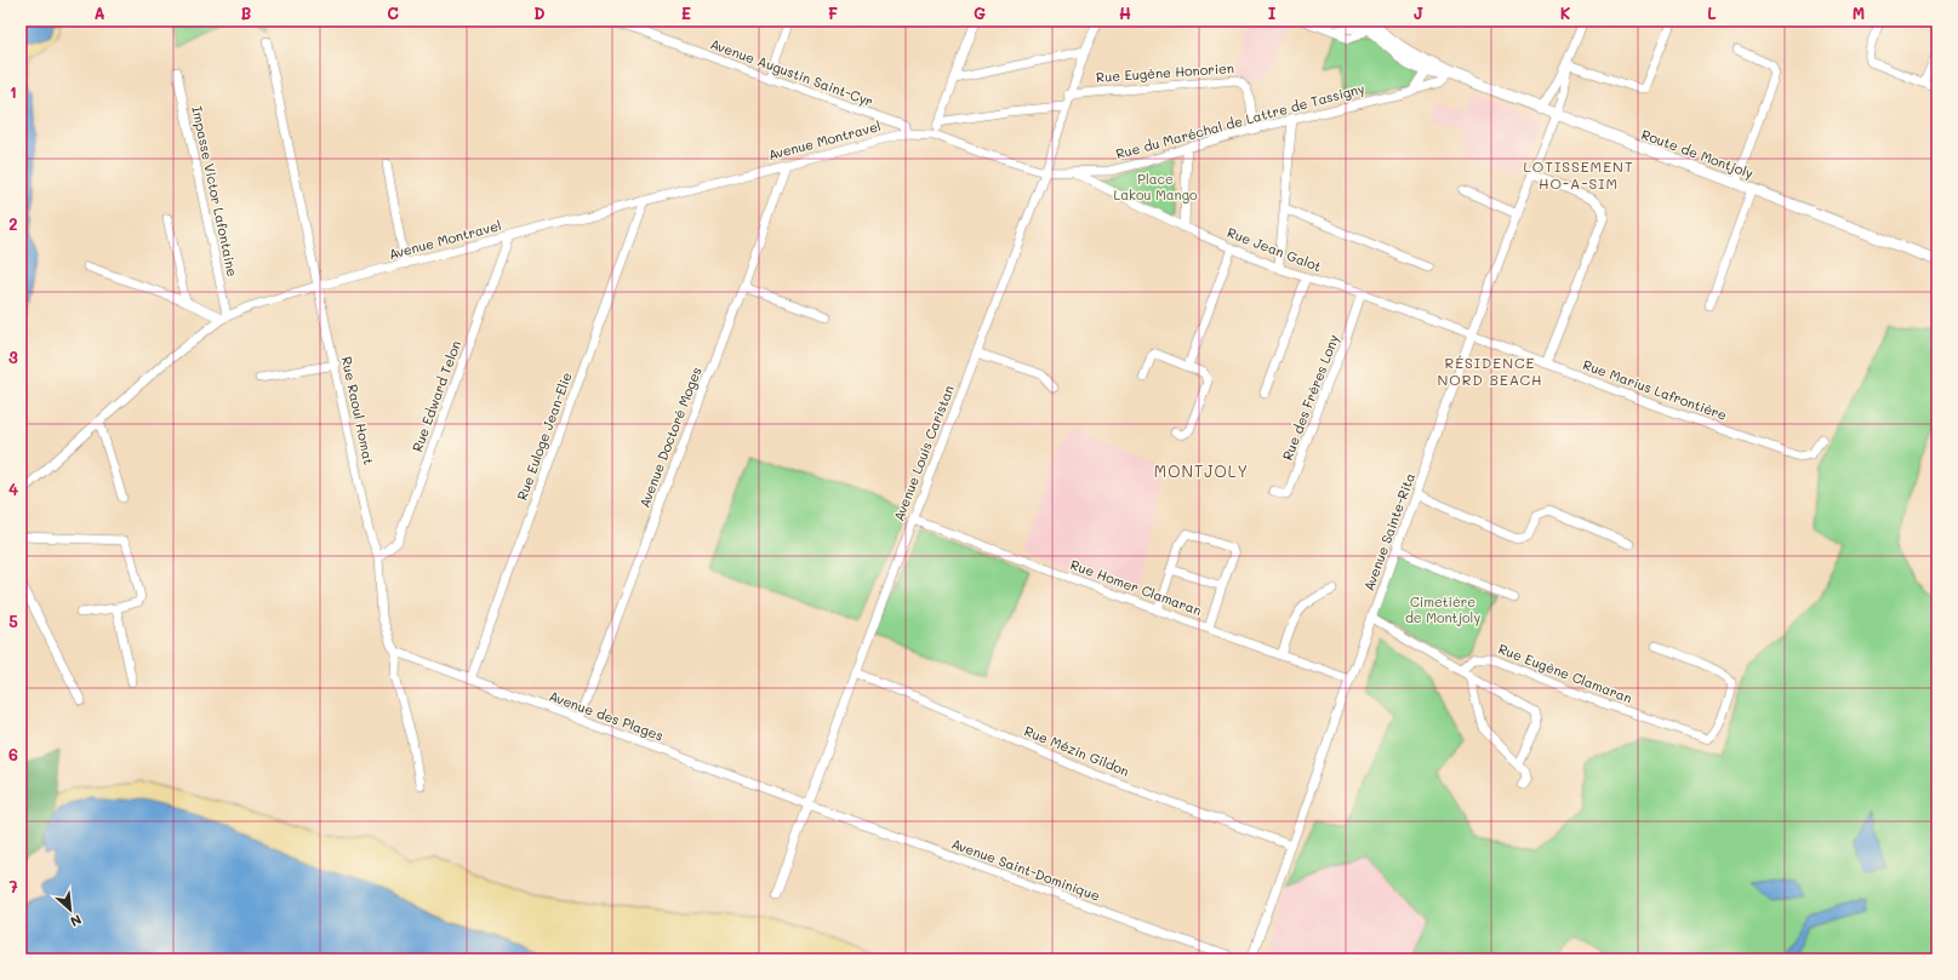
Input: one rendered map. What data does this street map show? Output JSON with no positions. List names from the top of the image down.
{
  "streets": {
    "main road": ["Route de Montjoly"],
    "street": [
      "Avenue Augustin Saint-Cyr",
      "Rue Eugène Honorien",
      "Rue du Maréchal de Lattre de Tassigny",
      "Avenue Montravel",
      "Impasse Victor Lafontaine",
      "Rue Jean Galot",
      "Rue Marius Lafrontière",
      "Rue Edward Telon",
      "Rue des Frères Lony",
      "Rue Raoul Homat",
      "Rue Euloge Jean-Elie",
      "Avenue Doctoré Moges",
      "Avenue Louis Caristan",
      "Avenue Sainte-Rita",
      "Rue Homer Clamaran",
      "Rue Eugène Clamaran",
      "Avenue des Plages",
      "Rue Mézin Gildon",
      "Avenue Saint-Dominique"
    ]
  },
  "crossings": [
    ["Avenue Augustin Saint-Cyr", "Avenue Montravel"],
    ["Rue Eugène Honorien", "Rue du Maréchal de Lattre de Tassigny"],
    ["Rue Eugène Honorien", "Avenue Louis Caristan"],
    ["Rue du Maréchal de Lattre de Tassigny", "Avenue Montravel"],
    ["Rue du Maréchal de Lattre de Tassigny", "Route de Montjoly"],
    ["Rue du Maréchal de Lattre de Tassigny", "Rue Jean Galot"],
    ["Rue du Maréchal de Lattre de Tassigny", "Avenue Louis Caristan"],
    ["Avenue Montravel", "Impasse Victor Lafontaine"],
    ["Avenue Montravel", "Rue Edward Telon"],
    ["Avenue Montravel", "Rue Raoul Homat"],
    ["Avenue Montravel", "Rue Euloge Jean-Elie"],
    ["Avenue Montravel", "Avenue Doctoré Moges"],
    ["Route de Montjoly", "Avenue Sainte-Rita"],
    ["Rue Jean Galot", "Rue Marius Lafrontière"],
    ["Rue Jean Galot", "Rue des Frères Lony"],
    ["Rue Jean Galot", "Avenue Sainte-Rita"],
    ["Rue Marius Lafrontière", "Avenue Sainte-Rita"],
    ["Rue Edward Telon", "Rue Raoul Homat"],
    ["Rue Raoul Homat", "Avenue des Plages"],
    ["Rue Euloge Jean-Elie", "Avenue des Plages"],
    ["Avenue Doctoré Moges", "Avenue des Plages"],
    ["Avenue Louis Caristan", "Rue Homer Clamaran"],
    ["Avenue Louis Caristan", "Avenue des Plages"],
    ["Avenue Louis Caristan", "Rue Mézin Gildon"],
    ["Avenue Louis Caristan", "Avenue Saint-Dominique"],
    ["Avenue Sainte-Rita", "Rue Homer Clamaran"],
    ["Avenue Sainte-Rita", "Rue Mézin Gildon"],
    ["Avenue des Plages", "Avenue Saint-Dominique"]
  ],
  "districts": ["LOTISSEMENT HO-A-SIM", "RÉSIDENCE NORD BEACH", "MONTJOLY"],
  "parks": ["Place Lakou Mango", "Cimetière de Montjoly"],
  "north": "bottom right",
  "grid": {
    "columns": [
      "A",
      "B",
      "C",
      "D",
      "E",
      "F",
      "G",
      "H",
      "I",
      "J",
      "K",
      "L",
      "M"
    ],
    "rows": [
      "1",
      "2",
      "3",
      "4",
      "5",
      "6",
      "7"
    ]
  }
}
